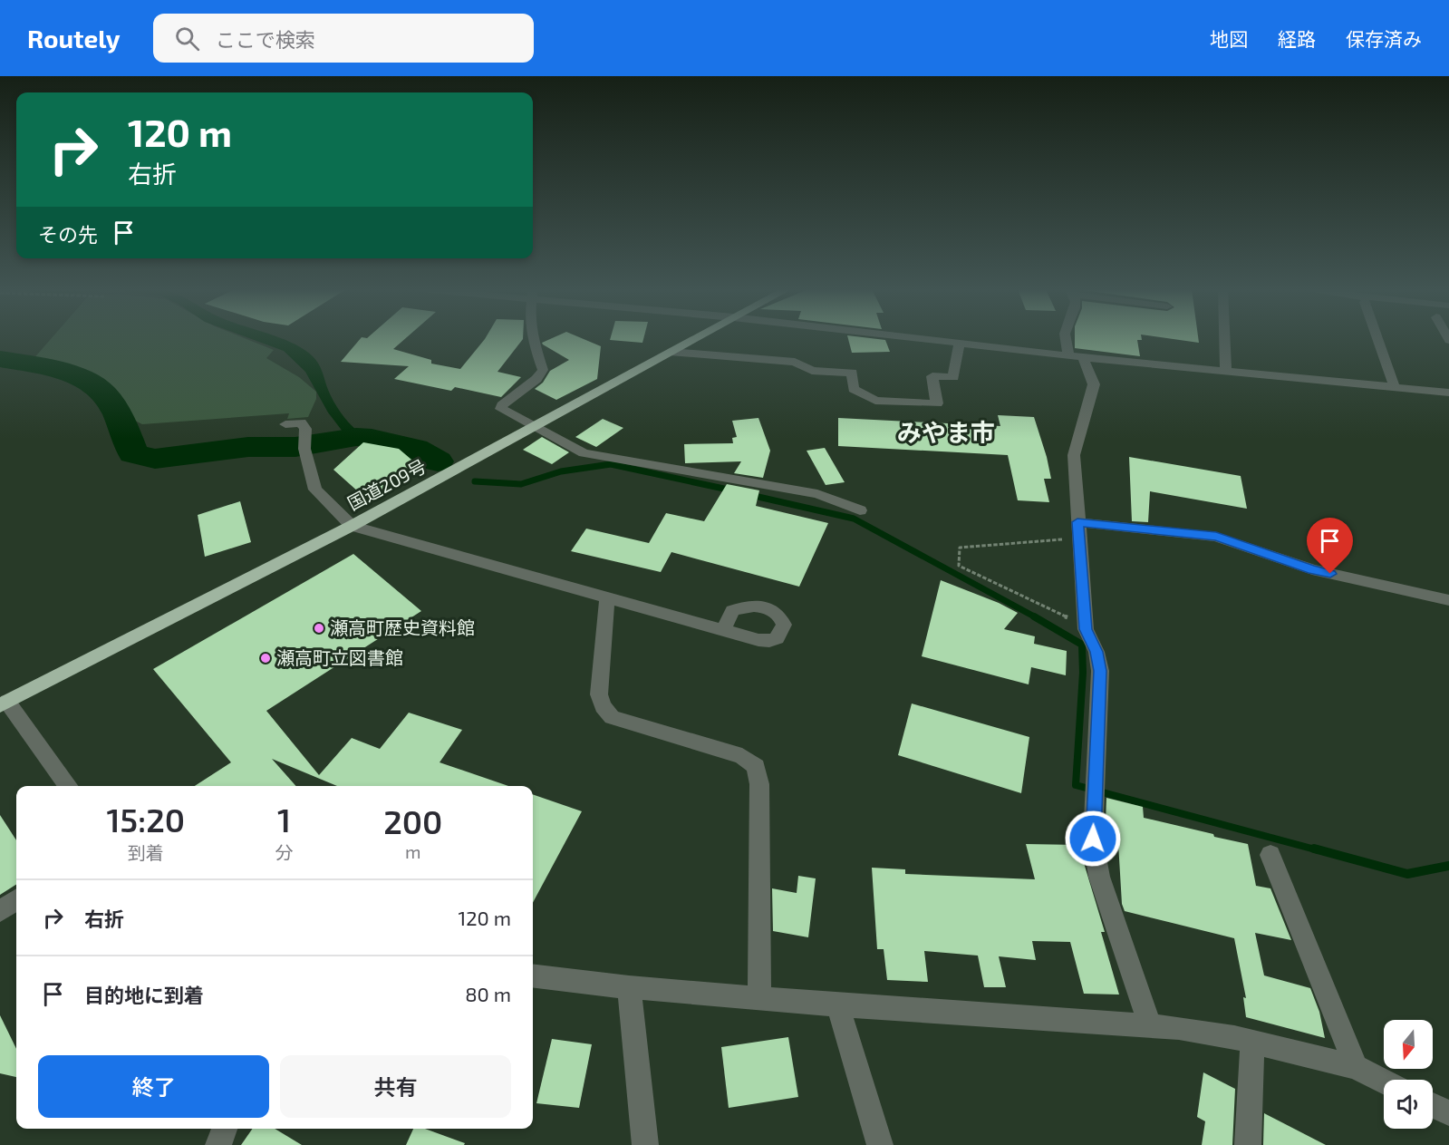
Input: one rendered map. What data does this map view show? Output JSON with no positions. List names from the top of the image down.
{
  "streets": {
    "highway": ["国道209号"]
  },
  "districts": ["みやま市"],
  "places": ["瀬高町歴史資料館", "瀬高町立図書館"],
  "north": "bottom",
  "page": {
    "header": "Routely",
    "search": "ここで検索",
    "nav": ["地図", "経路", "保存済み"],
    "turn": ["120 m", "右折"],
    "then": "その先",
    "eta": [
      "15:20",
      "到着",
      "1",
      "分",
      "200",
      "m"
    ],
    "list": [
      {
        "name": "右折",
        "value": "120 m"
      },
      {
        "name": "目的地に到着",
        "value": "80 m"
      }
    ],
    "buttons": ["終了", "共有"]
  }
}
